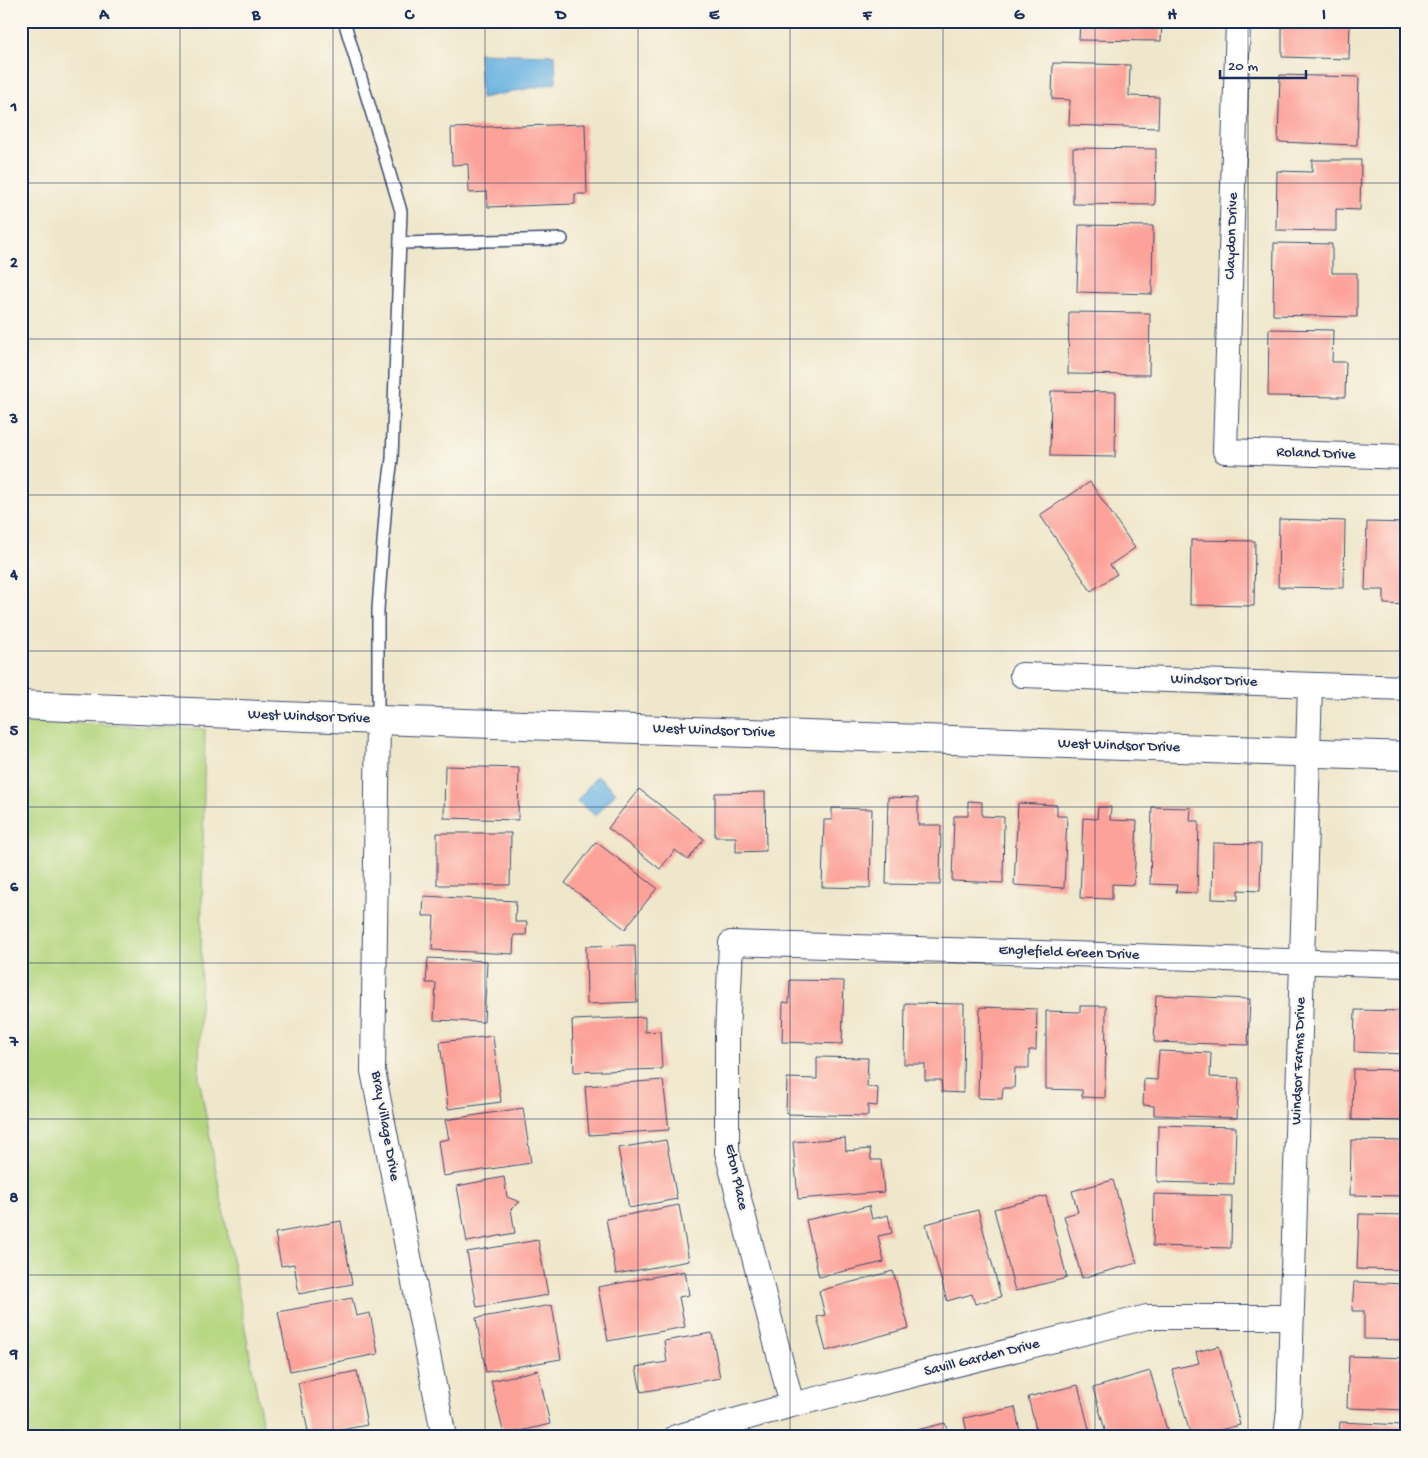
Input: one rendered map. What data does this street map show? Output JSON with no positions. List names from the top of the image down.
{
  "streets": {
    "street": [
      "Claydon Drive",
      "Roland Drive",
      "Windsor Drive",
      "West Windsor Drive",
      "Englefield Green Drive",
      "Windsor Farms Drive",
      "Bray Village Drive",
      "Eton Place",
      "Savill Garden Drive"
    ]
  },
  "crossings": [
    ["Claydon Drive", "Roland Drive"],
    ["Windsor Drive", "Windsor Farms Drive"],
    ["West Windsor Drive", "Windsor Farms Drive"],
    ["West Windsor Drive", "Bray Village Drive"],
    ["Englefield Green Drive", "Windsor Farms Drive"],
    ["Englefield Green Drive", "Eton Place"],
    ["Windsor Farms Drive", "Savill Garden Drive"],
    ["Eton Place", "Savill Garden Drive"]
  ],
  "scale_bar": "20 m",
  "grid": {
    "columns": [
      "A",
      "B",
      "C",
      "D",
      "E",
      "F",
      "G",
      "H",
      "I"
    ],
    "rows": [
      "1",
      "2",
      "3",
      "4",
      "5",
      "6",
      "7",
      "8",
      "9"
    ]
  }
}
